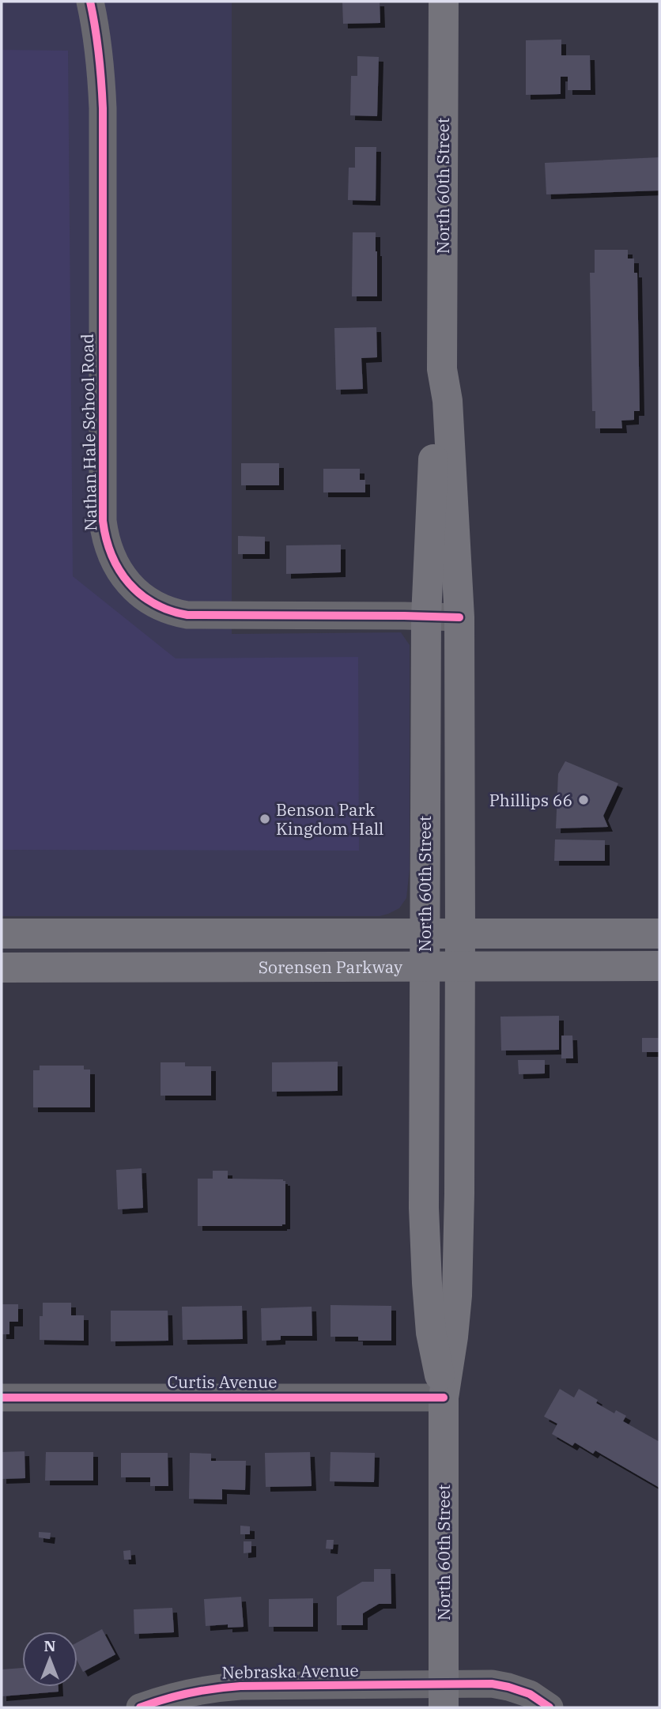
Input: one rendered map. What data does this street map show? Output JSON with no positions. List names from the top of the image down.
{
  "streets": {
    "main road": ["North 60th Street", "Sorensen Parkway"],
    "street": ["Nathan Hale School Road", "Curtis Avenue", "Nebraska Avenue"]
  },
  "crossings": [
    ["North 60th Street", "Nathan Hale School Road"],
    ["North 60th Street", "Sorensen Parkway"],
    ["North 60th Street", "Curtis Avenue"],
    ["North 60th Street", "Nebraska Avenue"]
  ],
  "places": ["Phillips 66", "Benson Park Kingdom Hall"],
  "north": "top"
}
